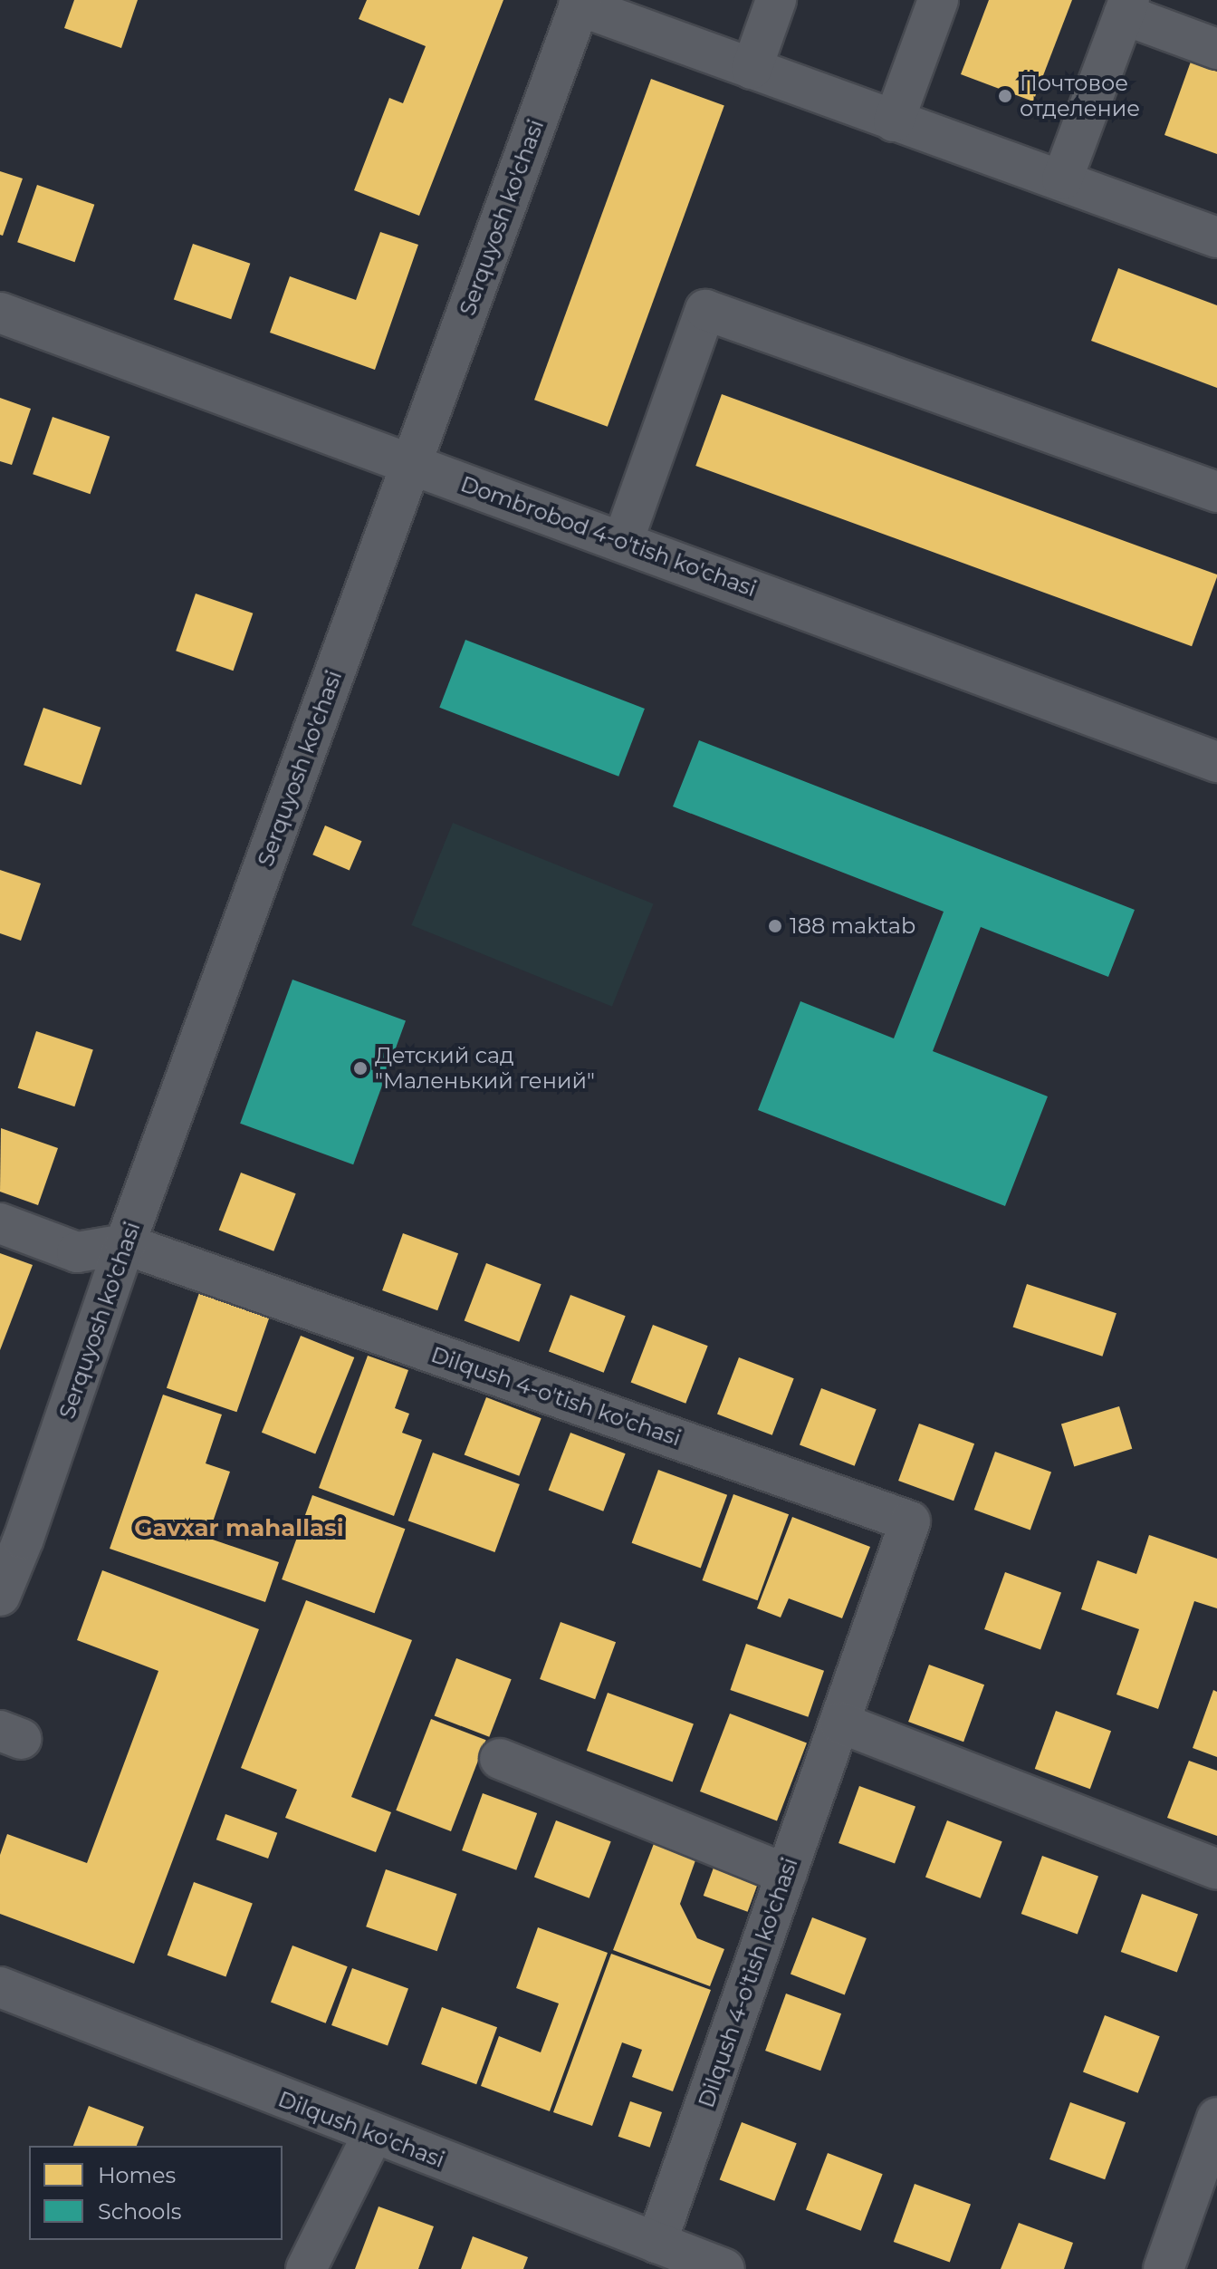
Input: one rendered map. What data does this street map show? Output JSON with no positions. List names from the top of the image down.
{
  "streets": {
    "street": [
      "Serquyosh ko'chasi",
      "Dombrobod 4-o'tish ko'chasi",
      "Dilqush 4-o'tish ko'chasi",
      "Dilqush ko'chasi"
    ]
  },
  "crossings": [
    ["Serquyosh ko'chasi", "Dombrobod 4-o'tish ko'chasi"],
    ["Serquyosh ko'chasi", "Dilqush 4-o'tish ko'chasi"],
    ["Dilqush 4-o'tish ko'chasi", "Dilqush ko'chasi"]
  ],
  "districts": ["Gavxar mahallasi"],
  "places": ["Почтовое отделение", "188 maktab", "Детский сад \"Маленький гений\""],
  "legend": ["Homes", "Schools"]
}
